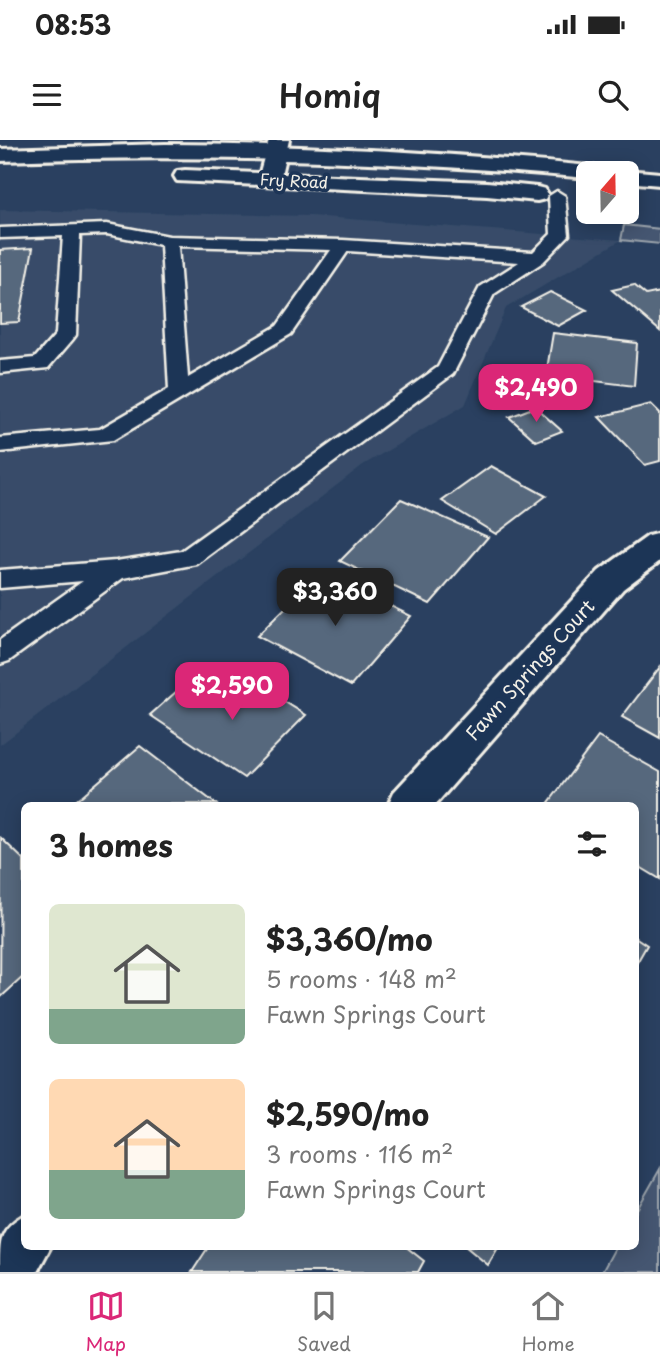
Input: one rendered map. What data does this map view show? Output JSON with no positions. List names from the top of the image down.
{
  "streets": {
    "main road": ["Fry Road", "Fawn Springs Court"]
  },
  "north": "top",
  "page": {
    "status": "08:53",
    "header": "Homiq",
    "price": ["$2,490", "$3,360", "$2,590"],
    "heading": "3 homes",
    "list": [
      {
        "name": "$3,360/mo",
        "note": "5 rooms · 148 m² · Fawn Springs Court"
      },
      {
        "name": "$2,590/mo",
        "note": "3 rooms · 116 m² · Fawn Springs Court"
      }
    ],
    "tabs": ["Map", "Saved", "Home"]
  }
}
